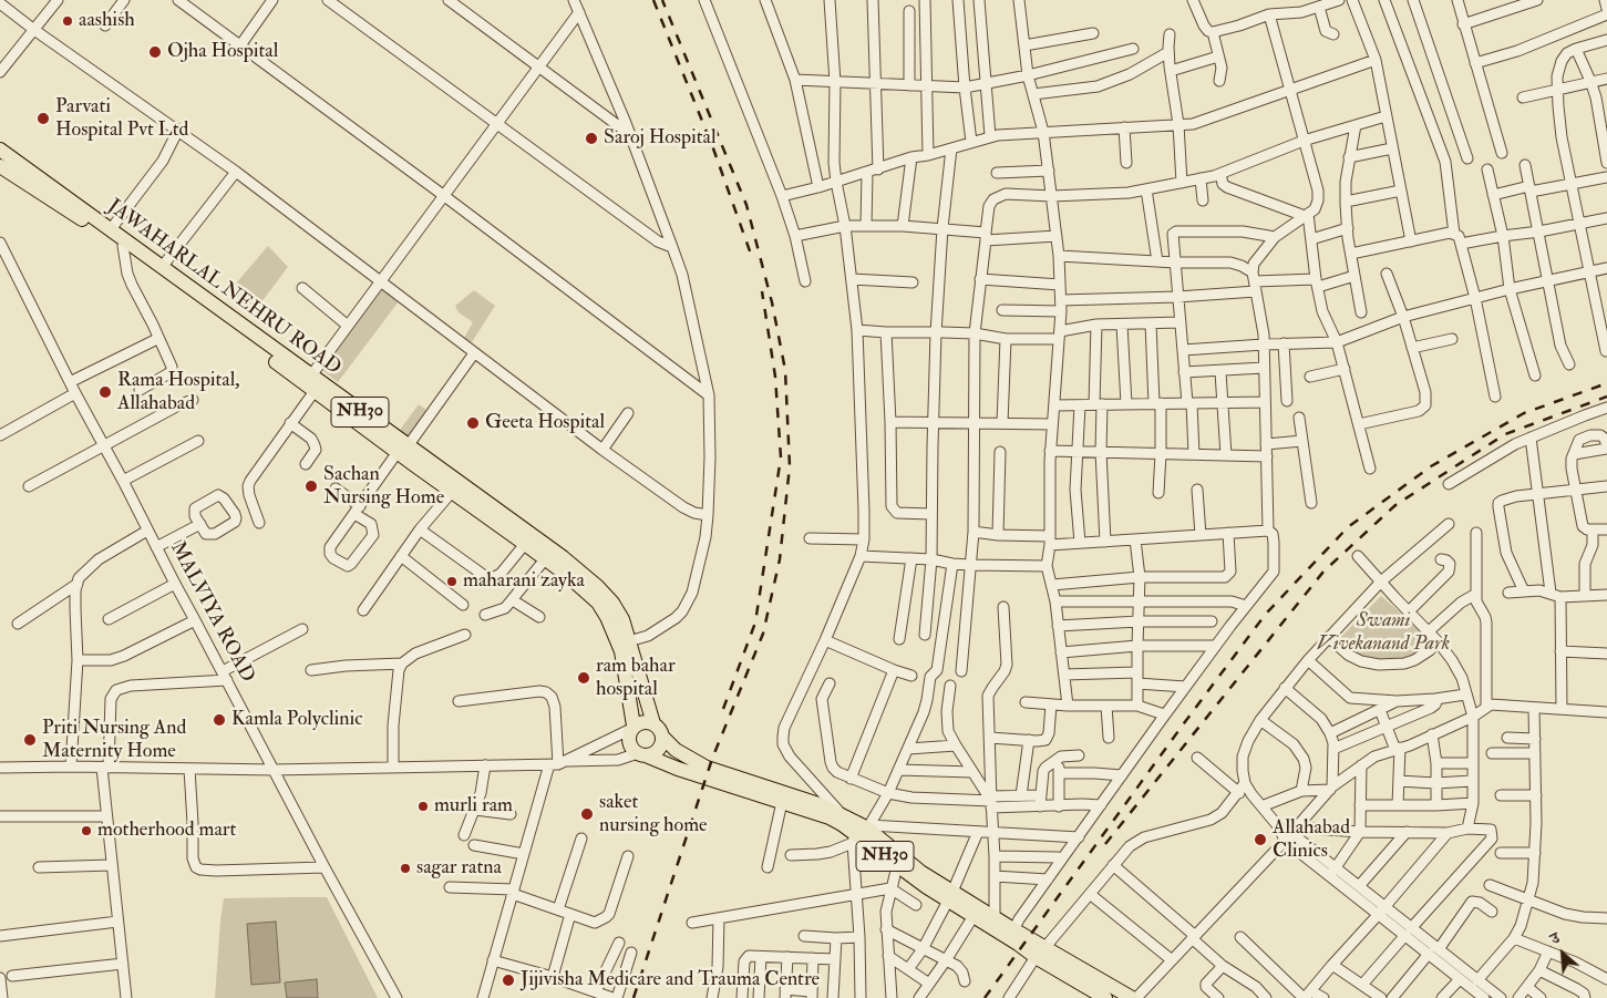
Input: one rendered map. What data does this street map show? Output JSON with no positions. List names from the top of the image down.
{
  "streets": {
    "highway": ["JAWAHARLAL NEHRU ROAD", "NH30"],
    "street": ["MALVIYA ROAD"]
  },
  "parks": ["Swami Vivekanand Park"],
  "places": [
    "aashish",
    "Ojha Hospital",
    "Parvati Hospital Pvt Ltd",
    "Saroj Hospital",
    "Rama Hospital, Allahabad",
    "Geeta Hospital",
    "Sachan Nursing Home",
    "maharani zayka",
    "ram bahar hospital",
    "Kamla Polyclinic",
    "Priti Nursing And Maternity Home",
    "murli ram",
    "saket nursing home",
    "motherhood mart",
    "Allahabad Clinics",
    "sagar ratna",
    "Jijivisha Medicare and Trauma Centre"
  ],
  "north": "top left"
}
